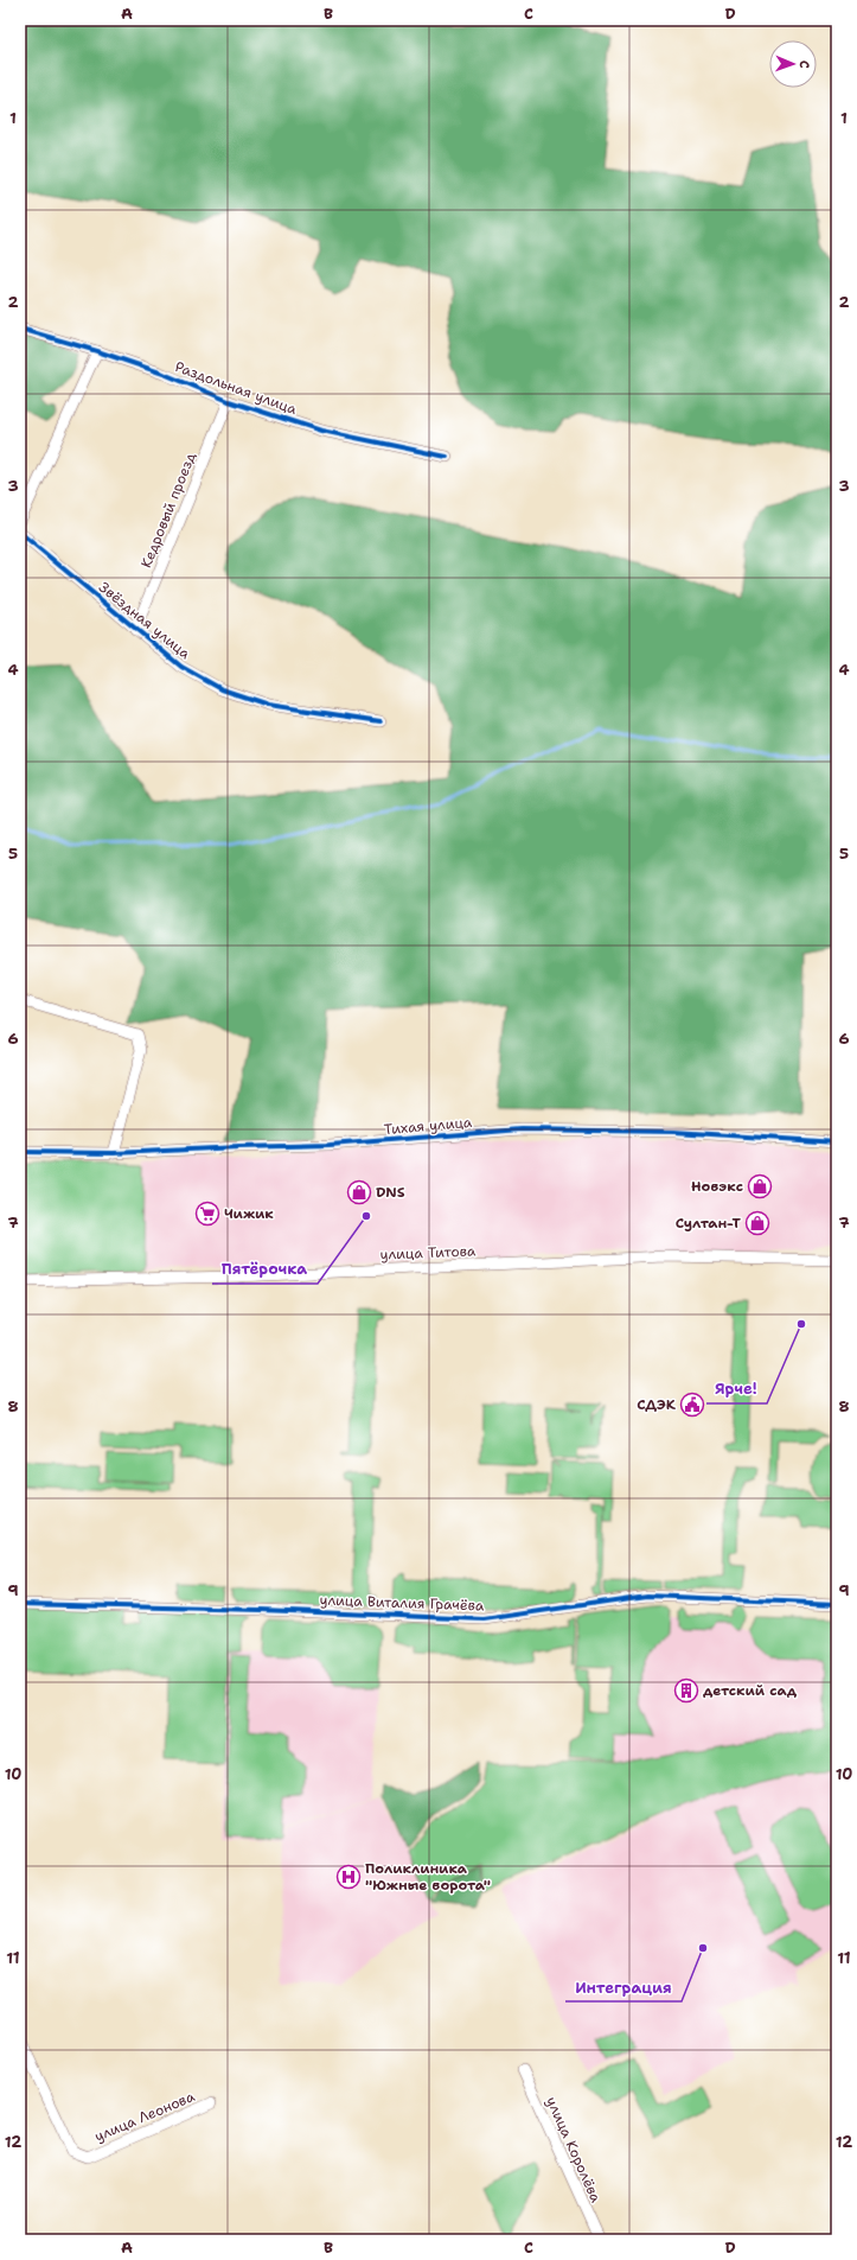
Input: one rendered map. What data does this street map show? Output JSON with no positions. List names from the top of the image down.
{
  "streets": {
    "street": [
      "Раздольная улица",
      "Кедровый проезд",
      "Звёздная улица",
      "Тихая улица",
      "улица Титова",
      "улица Виталия Грачёва",
      "улица Леонова",
      "улица Королёва"
    ]
  },
  "crossings": [
    ["Раздольная улица", "Кедровый проезд"],
    ["Кедровый проезд", "Звёздная улица"]
  ],
  "places": {
    "shop": ["Новэкс", "DNS", "Султан-Т"],
    "supermarket": ["Чижик"],
    "other": ["Пятёрочка", "Ярче!", "Интеграция"],
    "public building": ["СДЭК"],
    "building": ["детский сад"],
    "hospital": ["Поликлиника \"Южные ворота\""]
  },
  "north": "right",
  "grid": {
    "columns": [
      "A",
      "B",
      "C",
      "D"
    ],
    "rows": [
      "1",
      "2",
      "3",
      "4",
      "5",
      "6",
      "7",
      "8",
      "9",
      "10",
      "11",
      "12"
    ]
  }
}
